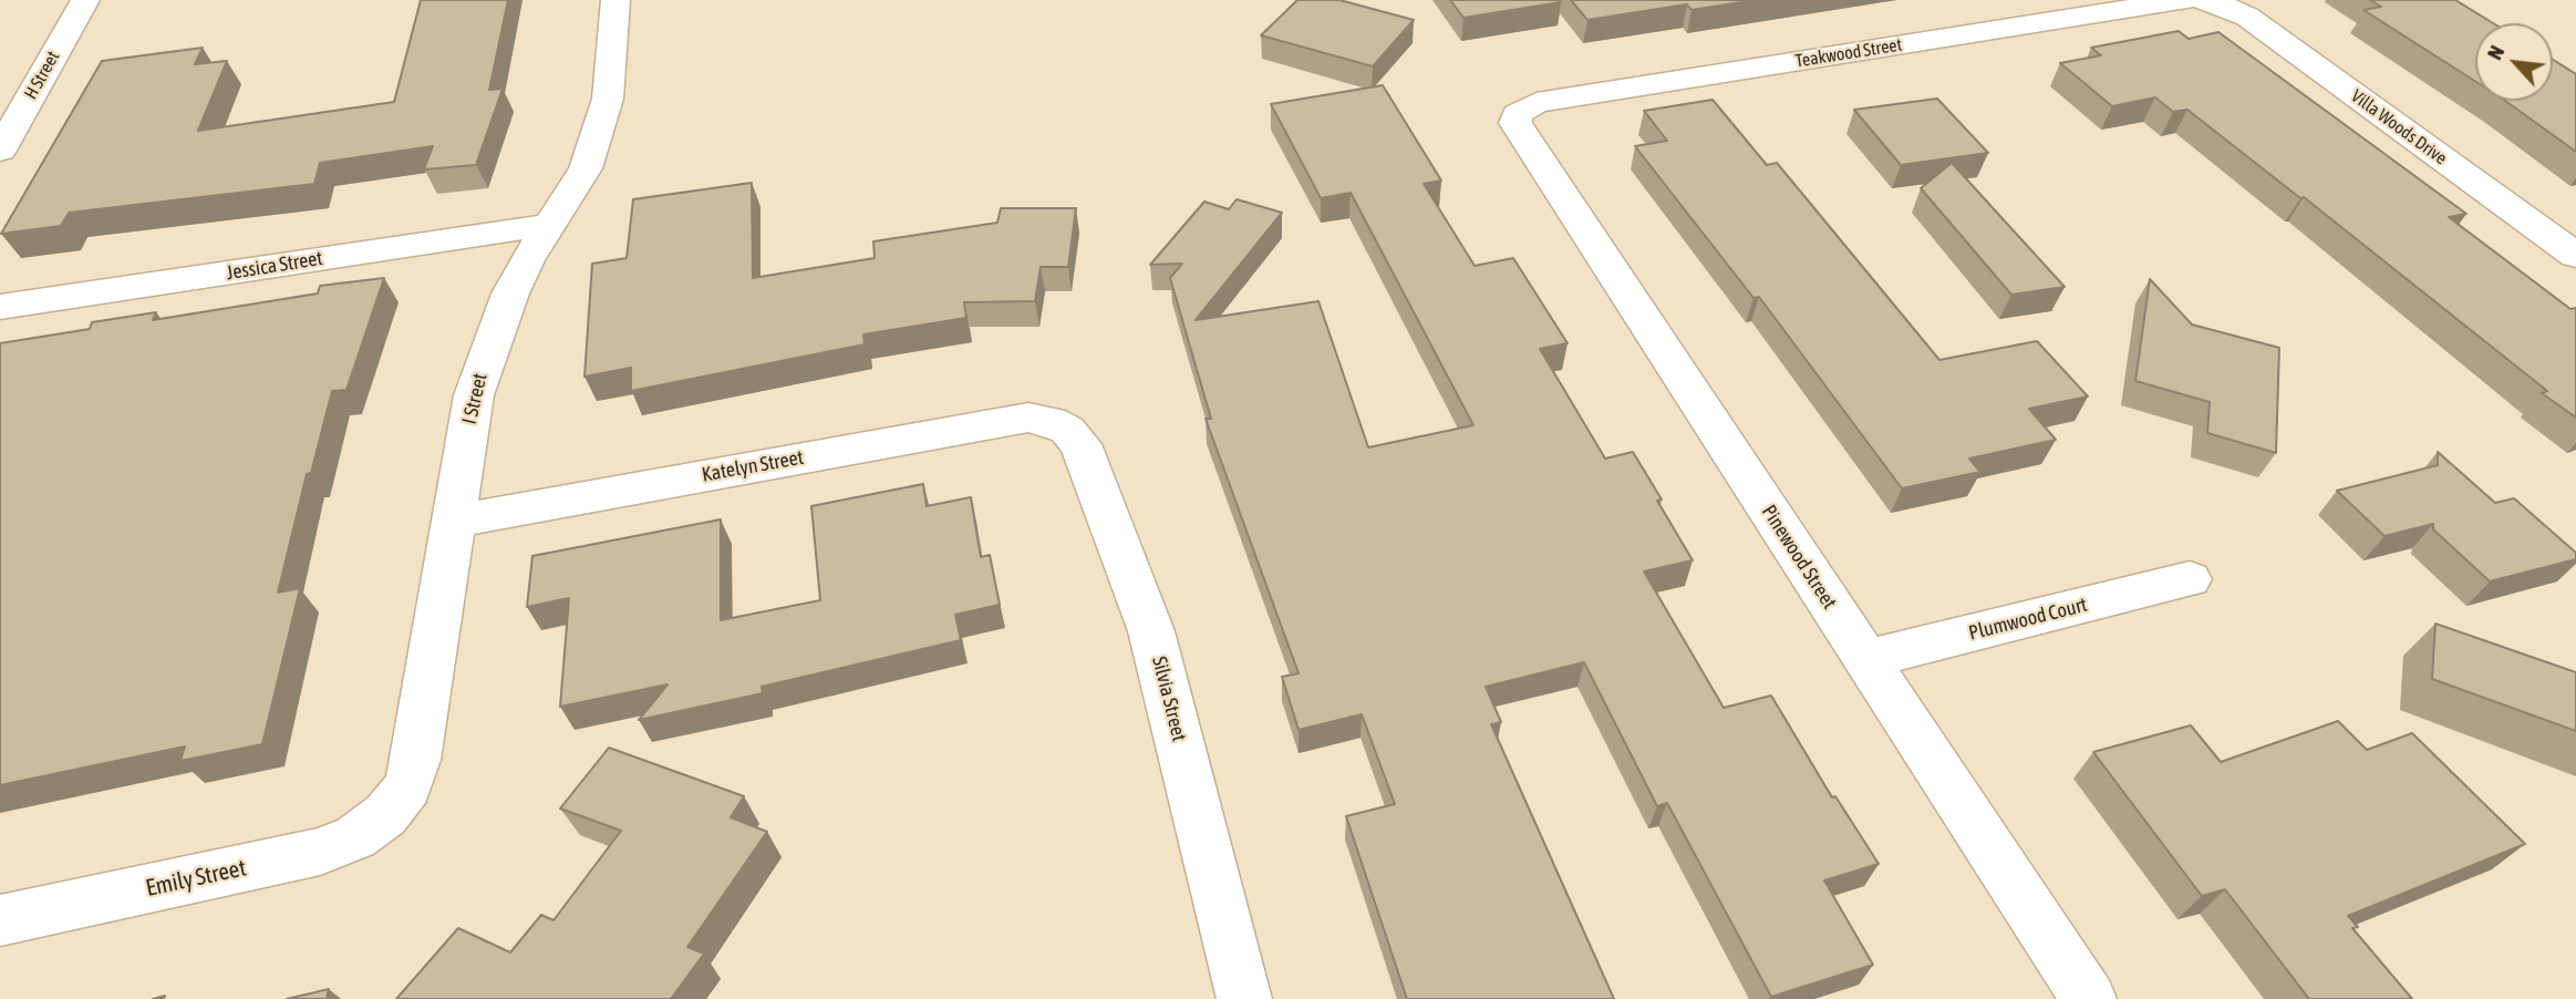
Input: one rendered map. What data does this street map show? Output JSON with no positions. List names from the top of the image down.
{
  "streets": {
    "street": [
      "Teakwood Street",
      "H Street",
      "Villa Woods Drive",
      "Jessica Street",
      "I Street",
      "Katelyn Street",
      "Pinewood Street",
      "Plumwood Court",
      "Silvia Street",
      "Emily Street"
    ]
  },
  "crossings": [
    ["Teakwood Street", "Pinewood Street"],
    ["Jessica Street", "I Street"],
    ["I Street", "Katelyn Street"],
    ["I Street", "Emily Street"],
    ["Katelyn Street", "Silvia Street"],
    ["Pinewood Street", "Plumwood Court"]
  ],
  "north": "top left"
}
